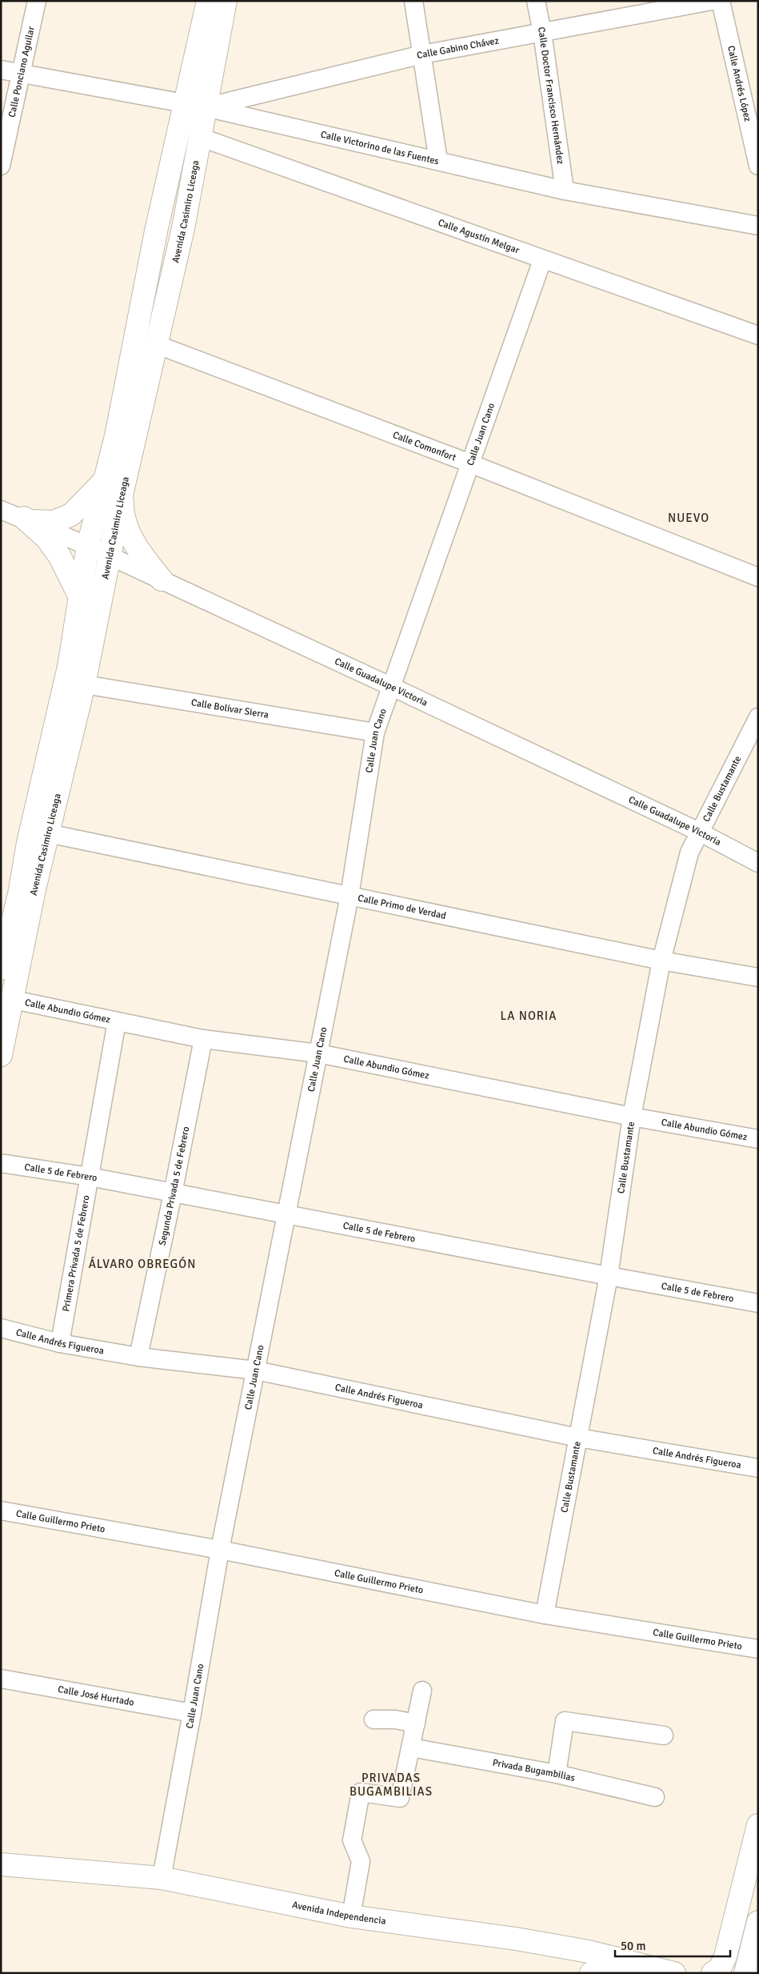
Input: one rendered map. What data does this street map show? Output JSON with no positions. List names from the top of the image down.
{
  "streets": {
    "main road": ["Avenida Casimiro Liceaga", "Avenida Independencia"],
    "street": [
      "Calle Gabino Chávez",
      "Calle Ponciano Aguilar",
      "Calle Andrés López",
      "Calle Doctor Francisco Hernández",
      "Calle Victorino de las Fuentes",
      "Calle Agustín Melgar",
      "Calle Juan Cano",
      "Calle Comonfort",
      "Calle Guadalupe Victoria",
      "Calle Bolívar Sierra",
      "Calle Bustamante",
      "Calle Primo de Verdad",
      "Calle Abundio Gómez",
      "Calle 5 de Febrero",
      "Segunda Privada 5 de Febrero",
      "Primera Privada 5 de Febrero",
      "Calle Andrés Figueroa",
      "Calle Guillermo Prieto",
      "Calle José Hurtado",
      "Privada Bugambilias"
    ]
  },
  "crossings": [
    ["Calle Gabino Chávez", "Calle Doctor Francisco Hernández"],
    ["Calle Gabino Chávez", "Calle Victorino de las Fuentes"],
    ["Calle Gabino Chávez", "Avenida Casimiro Liceaga"],
    ["Calle Ponciano Aguilar", "Calle Victorino de las Fuentes"],
    ["Calle Doctor Francisco Hernández", "Calle Victorino de las Fuentes"],
    ["Calle Victorino de las Fuentes", "Avenida Casimiro Liceaga"],
    ["Avenida Casimiro Liceaga", "Calle Agustín Melgar"],
    ["Avenida Casimiro Liceaga", "Calle Comonfort"],
    ["Avenida Casimiro Liceaga", "Calle Guadalupe Victoria"],
    ["Avenida Casimiro Liceaga", "Calle Bolívar Sierra"],
    ["Avenida Casimiro Liceaga", "Calle Primo de Verdad"],
    ["Avenida Casimiro Liceaga", "Calle Abundio Gómez"],
    ["Calle Agustín Melgar", "Calle Juan Cano"],
    ["Calle Juan Cano", "Calle Comonfort"],
    ["Calle Juan Cano", "Calle Guadalupe Victoria"],
    ["Calle Juan Cano", "Calle Bolívar Sierra"],
    ["Calle Juan Cano", "Calle Primo de Verdad"],
    ["Calle Juan Cano", "Calle Abundio Gómez"],
    ["Calle Juan Cano", "Calle 5 de Febrero"],
    ["Calle Juan Cano", "Calle Andrés Figueroa"],
    ["Calle Juan Cano", "Calle Guillermo Prieto"],
    ["Calle Juan Cano", "Calle José Hurtado"],
    ["Calle Juan Cano", "Avenida Independencia"],
    ["Calle Guadalupe Victoria", "Calle Bustamante"],
    ["Calle Bustamante", "Calle Primo de Verdad"],
    ["Calle Bustamante", "Calle Abundio Gómez"],
    ["Calle Bustamante", "Calle 5 de Febrero"],
    ["Calle Bustamante", "Calle Andrés Figueroa"],
    ["Calle Bustamante", "Calle Guillermo Prieto"],
    ["Calle Abundio Gómez", "Segunda Privada 5 de Febrero"],
    ["Calle Abundio Gómez", "Primera Privada 5 de Febrero"],
    ["Calle 5 de Febrero", "Segunda Privada 5 de Febrero"],
    ["Calle 5 de Febrero", "Primera Privada 5 de Febrero"],
    ["Segunda Privada 5 de Febrero", "Calle Andrés Figueroa"],
    ["Primera Privada 5 de Febrero", "Calle Andrés Figueroa"]
  ],
  "districts": [
    "NUEVO",
    "LA NORIA",
    "ÁLVARO OBREGÓN",
    "PRIVADAS BUGAMBILIAS"
  ],
  "scale_bar": "50 m"
}
